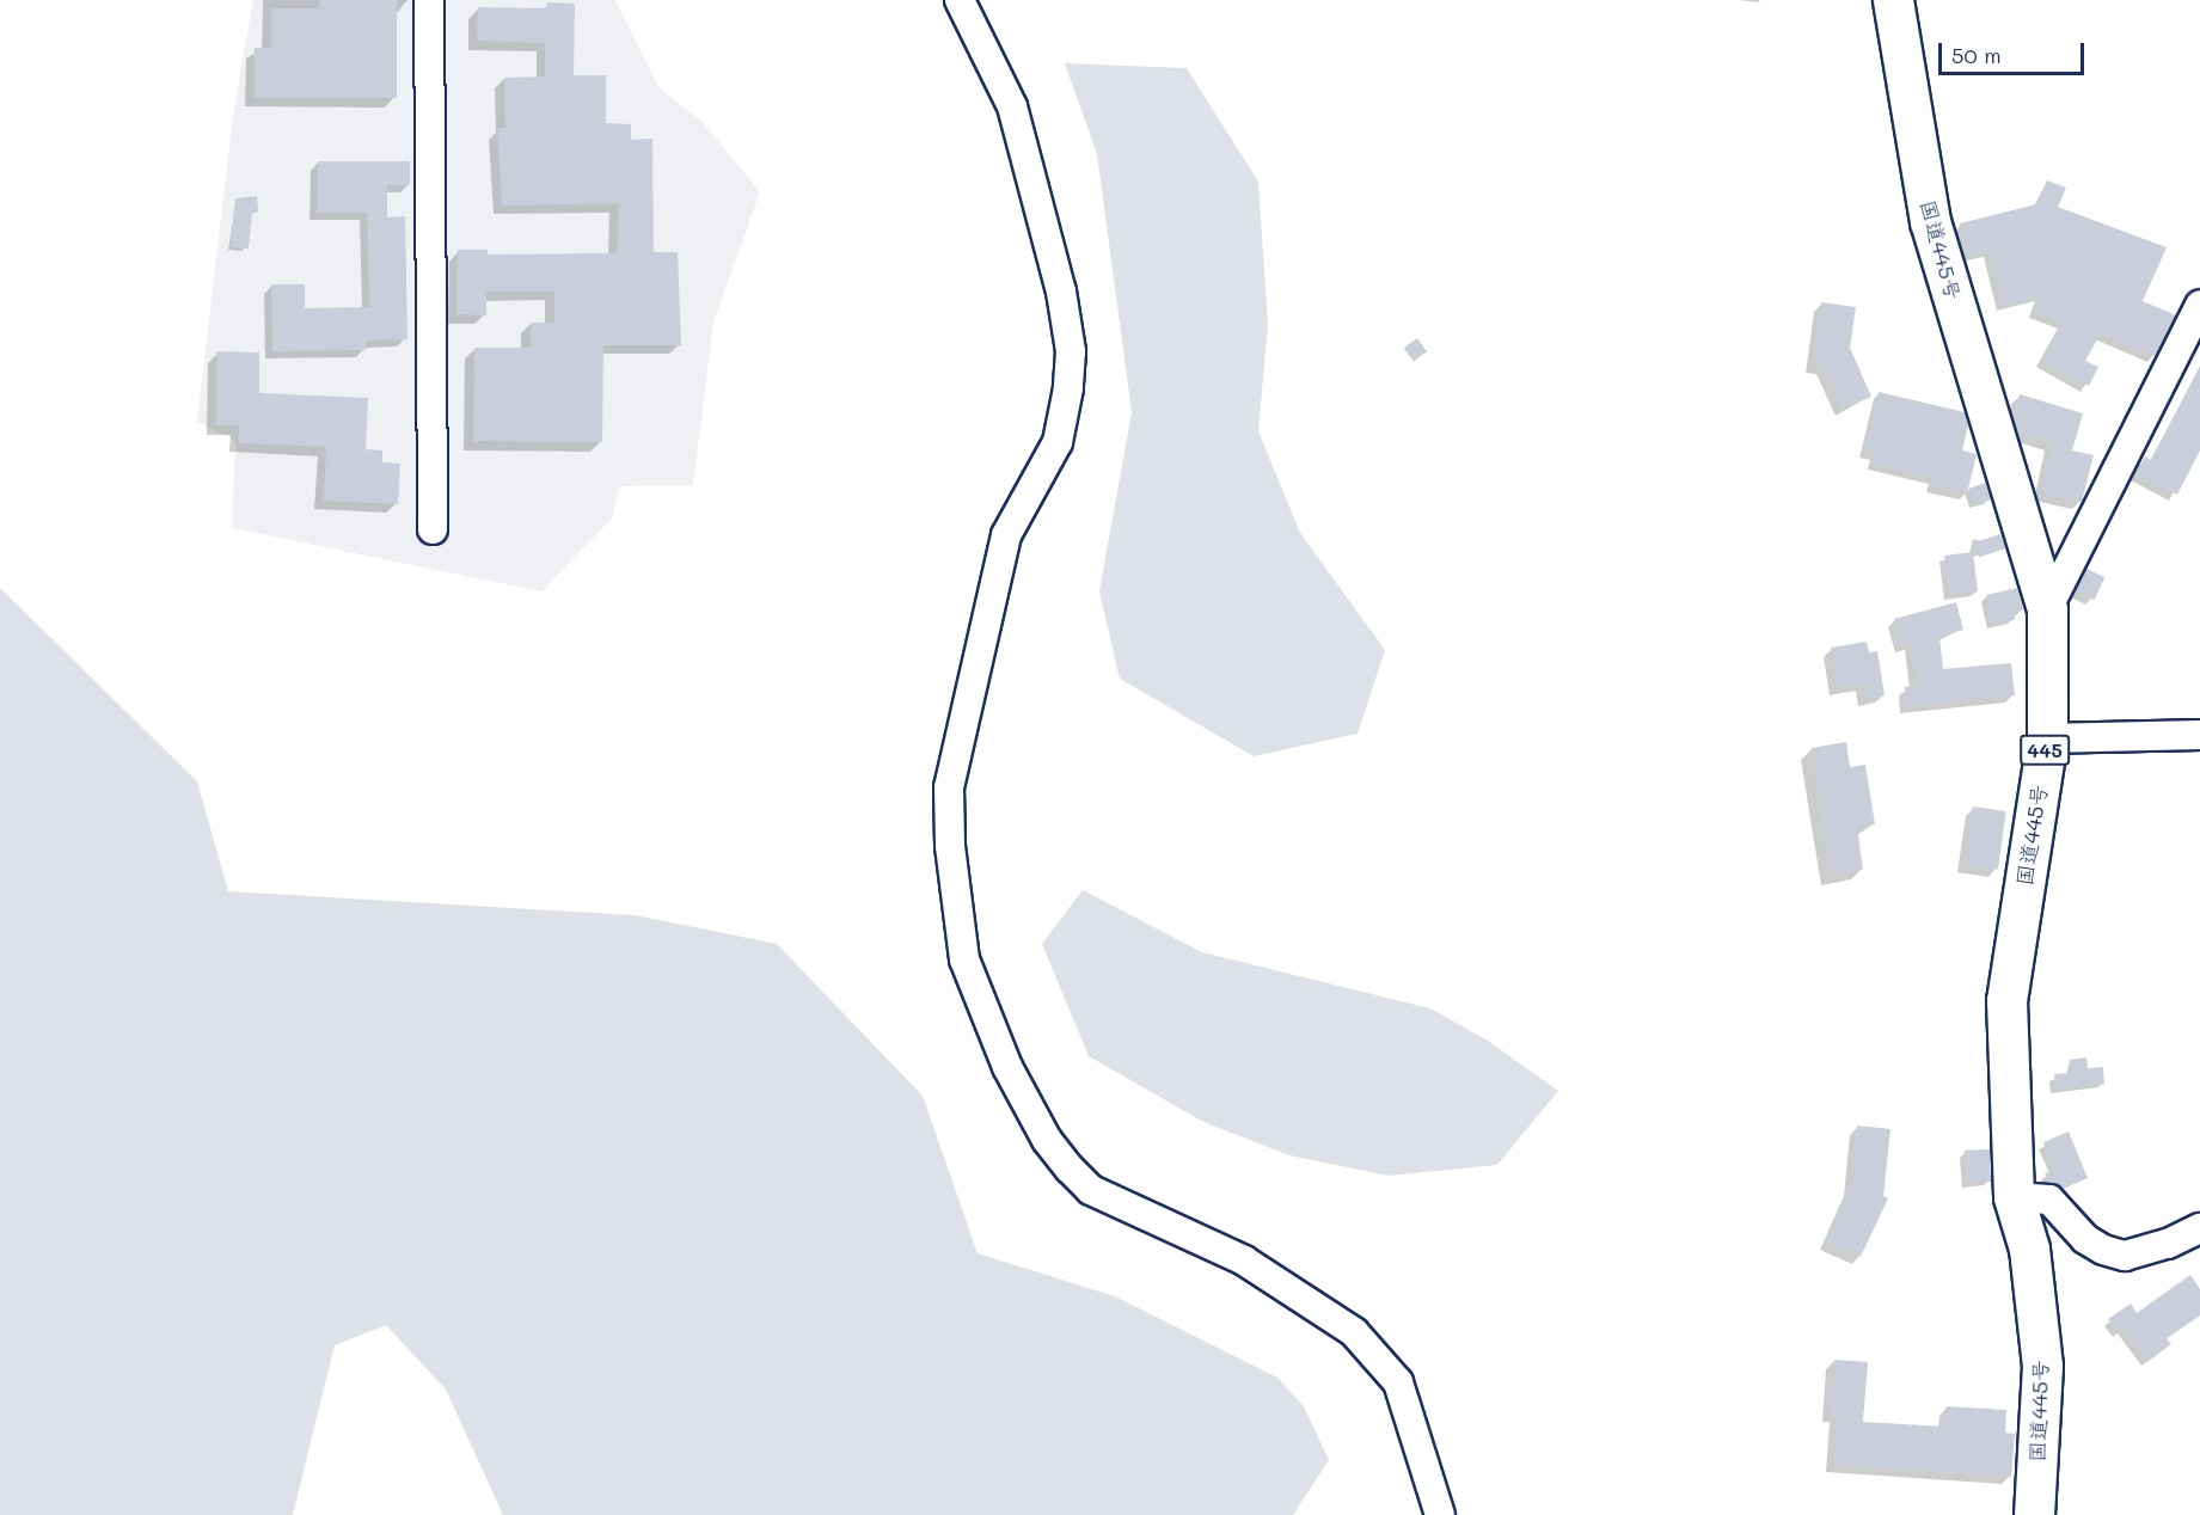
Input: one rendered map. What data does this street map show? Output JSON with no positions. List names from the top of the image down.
{
  "streets": {
    "highway": ["国道445号", "445"]
  },
  "scale_bar": "50 m"
}
